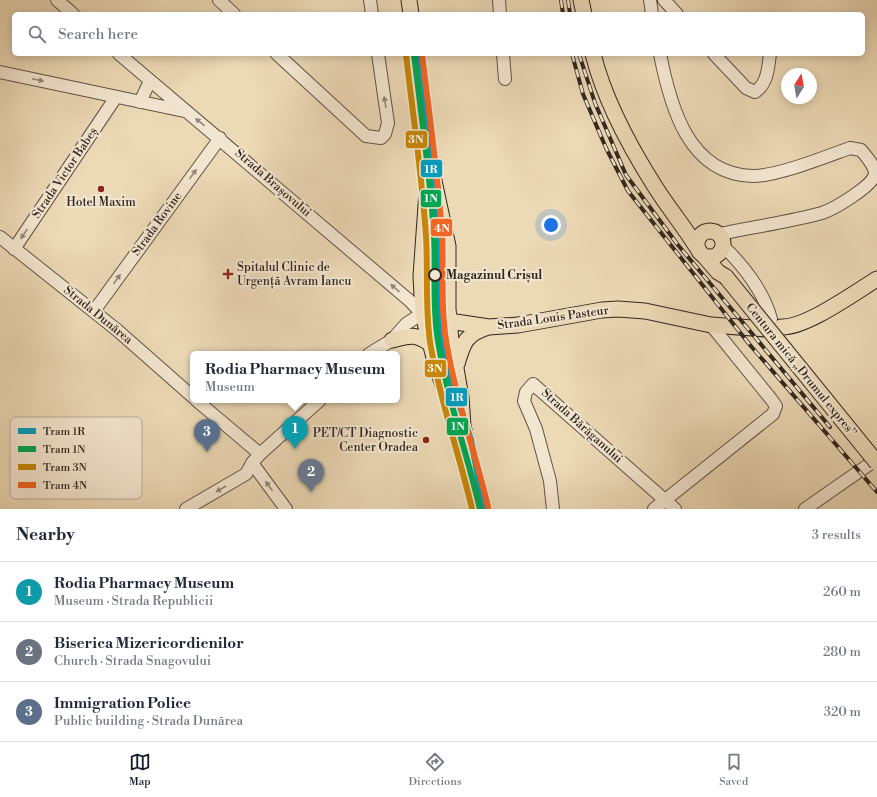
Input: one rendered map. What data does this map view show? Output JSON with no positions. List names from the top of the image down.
{
  "streets": {
    "main road": ["Strada Louis Pasteur", "Centura mică „Drumul expres”"],
    "street": [
      "Strada Victor Babeș",
      "Strada Brașovului",
      "Strada Rovine",
      "Strada Dunărea",
      "Strada Bărăganului"
    ]
  },
  "crossings": [
    ["Strada Victor Babeș", "Strada Dunărea"],
    ["Strada Brașovului", "Strada Rovine"],
    ["Strada Brașovului", "Strada Louis Pasteur"],
    ["Strada Rovine", "Strada Dunărea"]
  ],
  "one_way": ["Strada Victor Babeș", "Strada Brașovului", "Strada Rovine"],
  "places": {
    "other": ["Hotel Maxim", "Magazinul Crișul", "PET/CT Diagnostic Center Oradea"],
    "health": ["Spitalul Clinic de Urgență Avram Iancu"]
  },
  "lines": [
    "tram line 1R",
    "tram line 1N",
    "tram line 3N",
    "tram line 4N"
  ],
  "legend": [
    "Tram 1R",
    "Tram 1N",
    "Tram 3N",
    "Tram 4N"
  ],
  "north": "top",
  "page": {
    "search": "Search here",
    "popup": ["Rodia Pharmacy Museum", "Museum"],
    "pins": ["1", "3", "2"],
    "heading": ["Nearby", "3 results"],
    "list": [
      {
        "mark": "1",
        "name": "Rodia Pharmacy Museum",
        "note": "Museum · Strada Republicii",
        "value": "260 m"
      },
      {
        "mark": "2",
        "name": "Biserica Mizericordienilor",
        "note": "Church · Strada Snagovului",
        "value": "280 m"
      },
      {
        "mark": "3",
        "name": "Immigration Police",
        "note": "Public building · Strada Dunărea",
        "value": "320 m"
      }
    ],
    "nav": ["Map", "Directions", "Saved"]
  }
}
